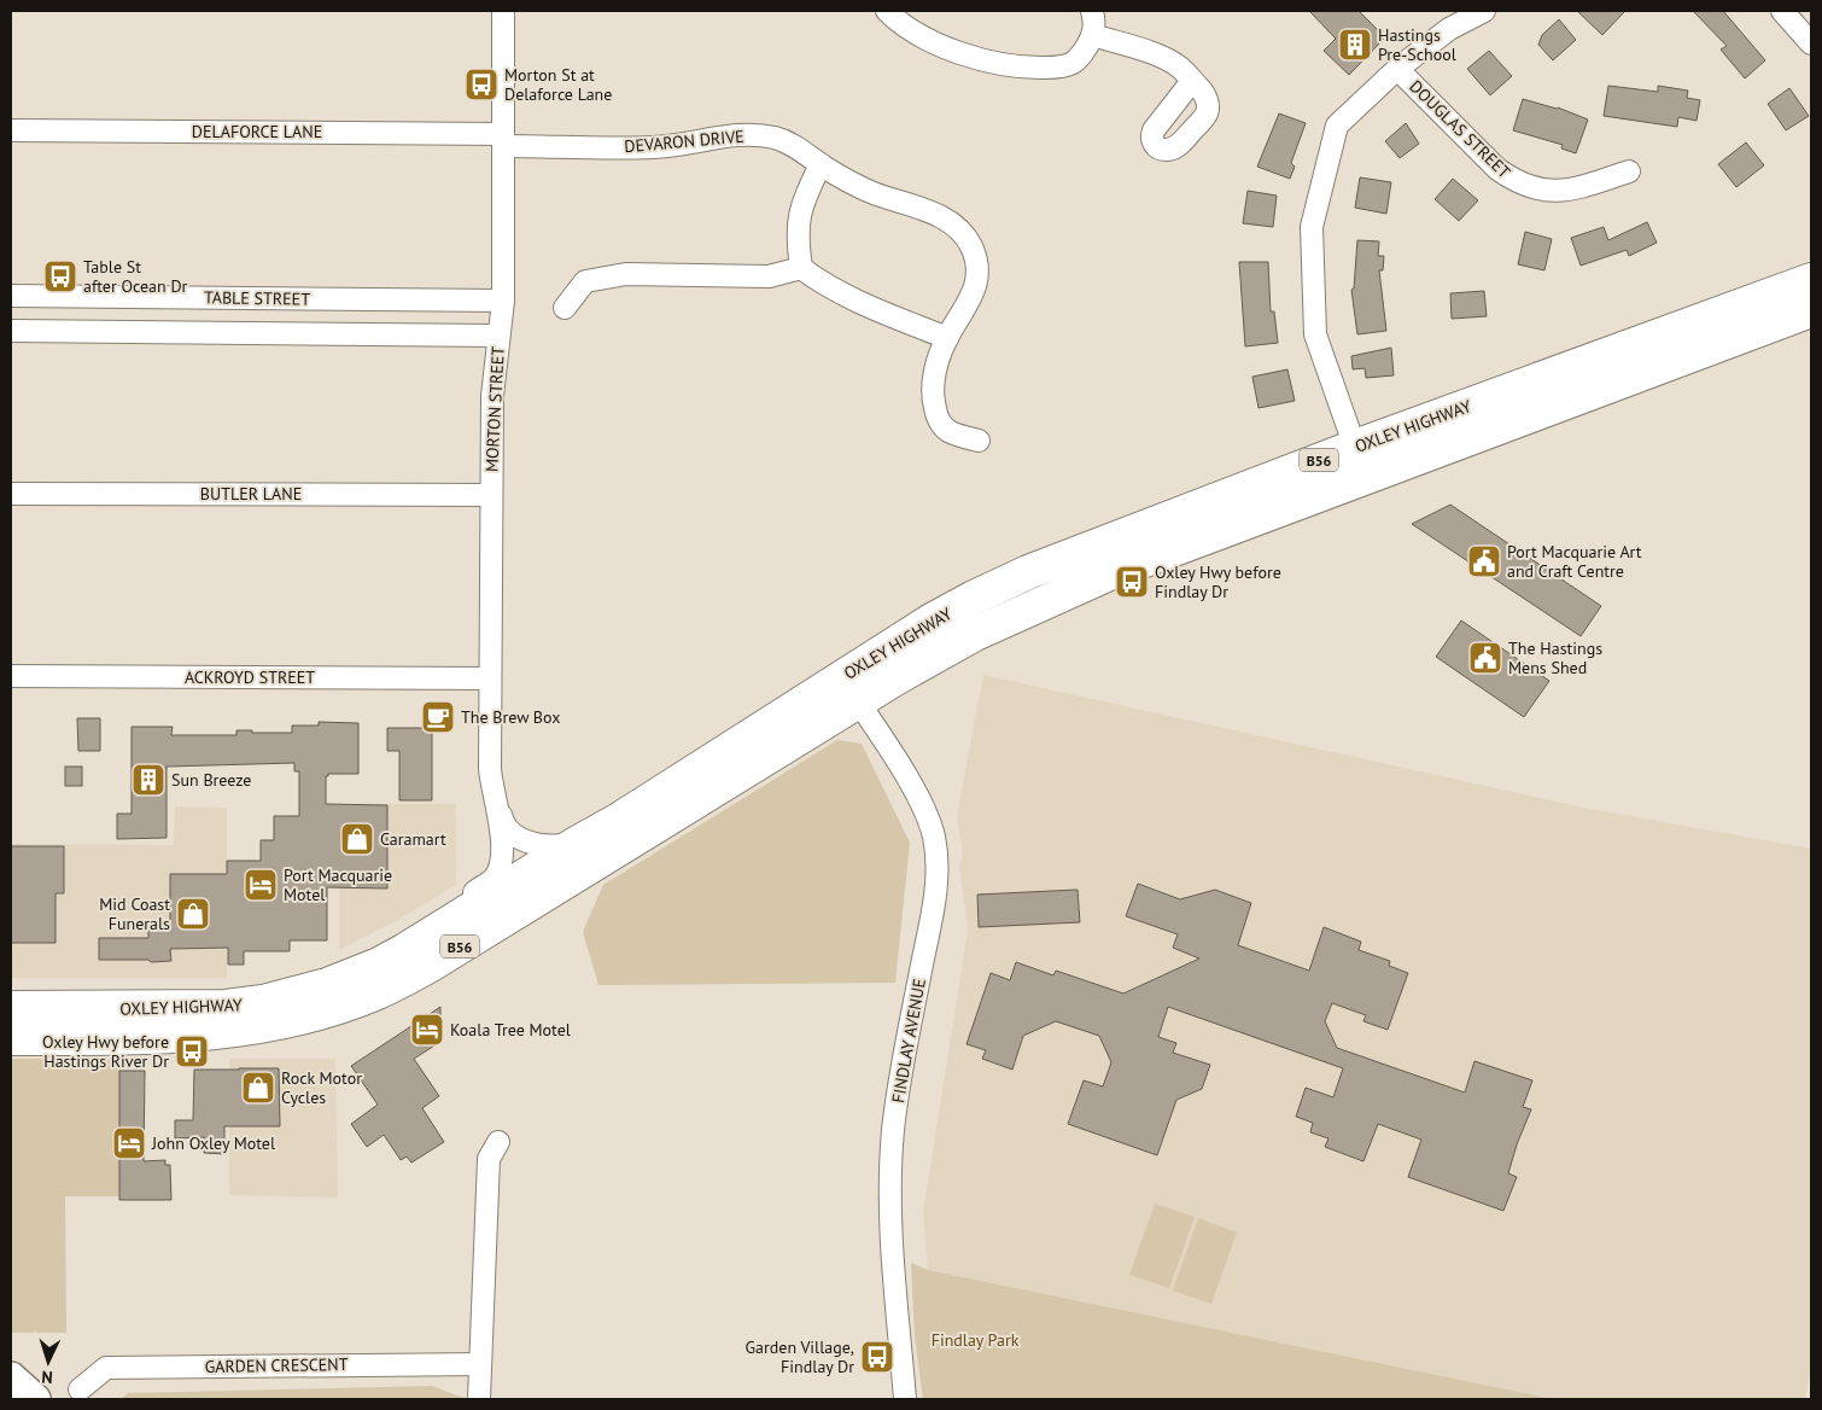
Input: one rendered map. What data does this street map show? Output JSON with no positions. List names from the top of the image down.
{
  "streets": {
    "main road": ["OXLEY HIGHWAY", "B56"],
    "street": [
      "DOUGLAS STREET",
      "DELAFORCE LANE",
      "DEVARON DRIVE",
      "TABLE STREET",
      "MORTON STREET",
      "BUTLER LANE",
      "ACKROYD STREET",
      "FINDLAY AVENUE",
      "GARDEN CRESCENT"
    ]
  },
  "crossings": [
    ["DELAFORCE LANE", "DEVARON DRIVE"],
    ["DELAFORCE LANE", "MORTON STREET"],
    ["DEVARON DRIVE", "MORTON STREET"],
    ["TABLE STREET", "MORTON STREET"],
    ["MORTON STREET", "OXLEY HIGHWAY"],
    ["MORTON STREET", "BUTLER LANE"],
    ["MORTON STREET", "ACKROYD STREET"],
    ["OXLEY HIGHWAY", "FINDLAY AVENUE"]
  ],
  "parks": ["Findlay Park"],
  "places": {
    "building": ["Hastings Pre-School", "Sun Breeze"],
    "bus stop": [
      "Morton St at Delaforce Lane",
      "Table St after Ocean Dr",
      "Oxley Hwy before Findlay Dr",
      "Oxley Hwy before Hastings River Dr",
      "Garden Village, Findlay Dr"
    ],
    "public building": ["Port Macquarie Art and Craft Centre", "The Hastings Mens Shed"],
    "cafe": ["The Brew Box"],
    "shop": ["Caramart", "Mid Coast Funerals", "Rock Motor Cycles"],
    "hotel": ["Port Macquarie Motel", "Koala Tree Motel", "John Oxley Motel"]
  },
  "north": "bottom"
}
